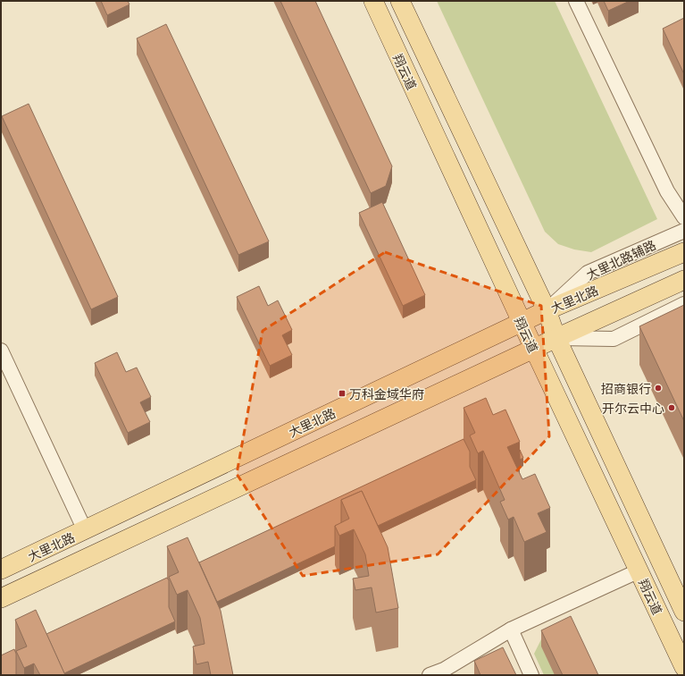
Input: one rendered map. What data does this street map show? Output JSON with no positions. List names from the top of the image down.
{
  "streets": {
    "main road": ["翔云道", "大里北路"],
    "street": ["大里北路辅路"]
  },
  "crossings": [
    ["翔云道", "大里北路辅路"],
    ["翔云道", "大里北路"],
    ["大里北路辅路", "大里北路"]
  ],
  "places": {
    "other": ["招商银行", "开尔云中心"],
    "transit": ["万科金域华府"]
  }
}
